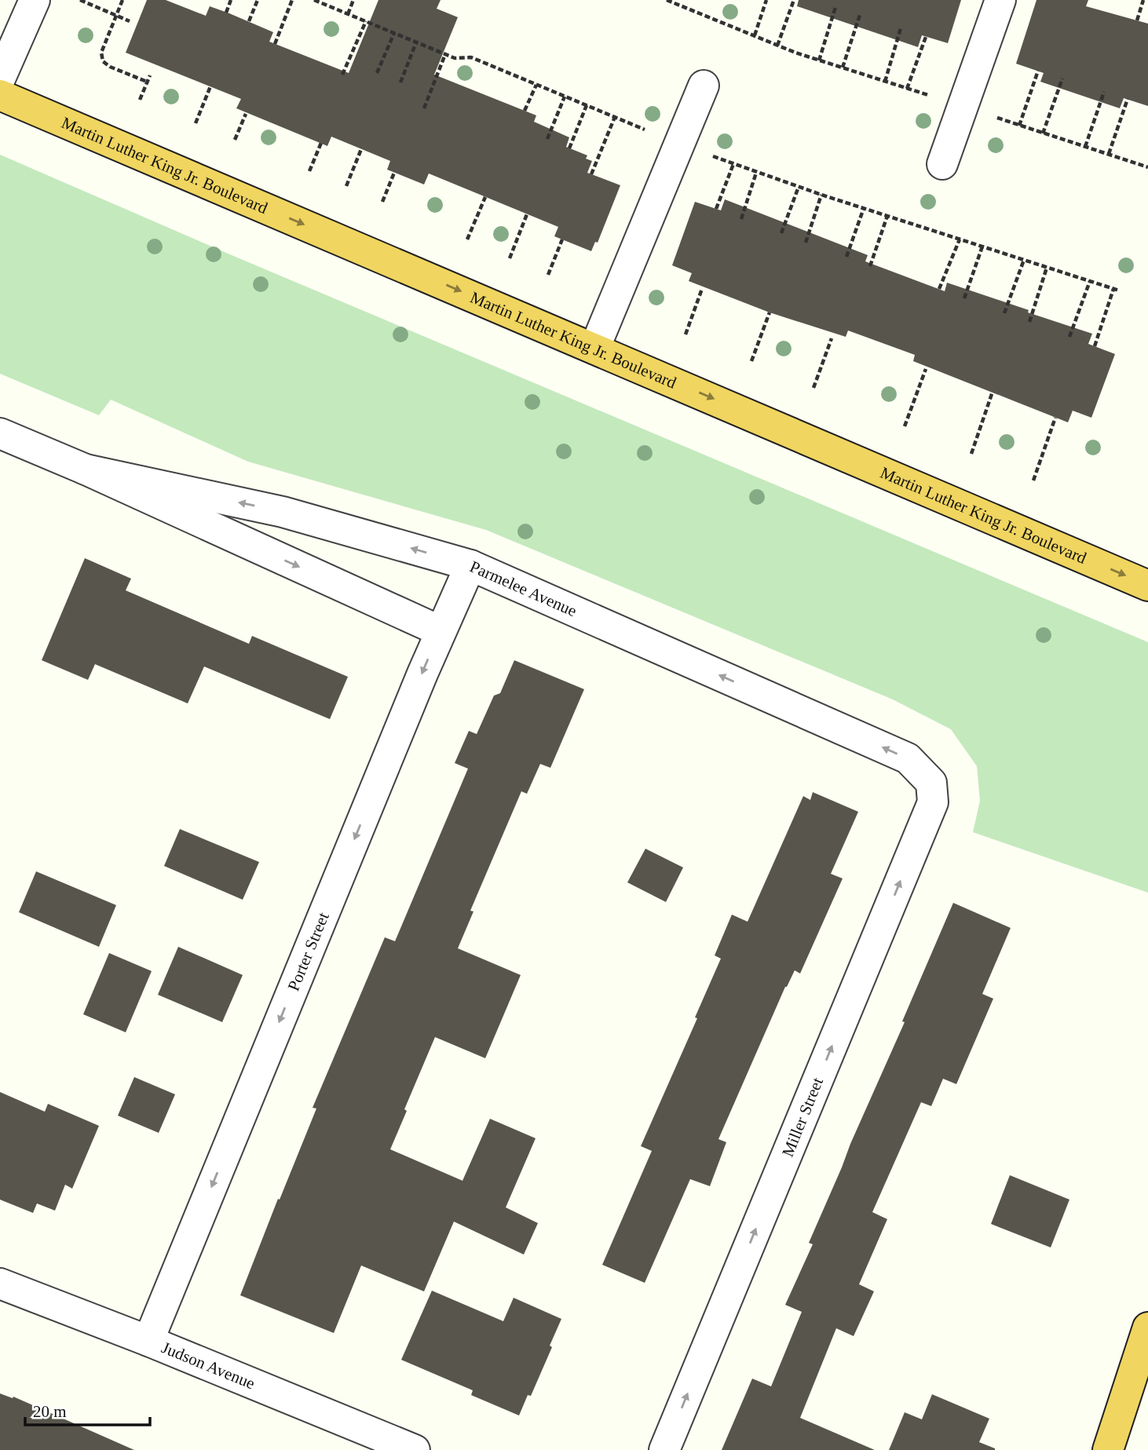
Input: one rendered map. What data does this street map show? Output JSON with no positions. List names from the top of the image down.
{
  "streets": {
    "highway": ["Martin Luther King Jr. Boulevard"],
    "street": [
      "Parmelee Avenue",
      "Porter Street",
      "Miller Street",
      "Judson Avenue"
    ]
  },
  "crossings": [
    ["Parmelee Avenue", "Porter Street"],
    ["Parmelee Avenue", "Miller Street"],
    ["Porter Street", "Judson Avenue"]
  ],
  "one_way": ["Martin Luther King Jr. Boulevard", "Porter Street", "Miller Street"],
  "scale_bar": "20 m"
}
